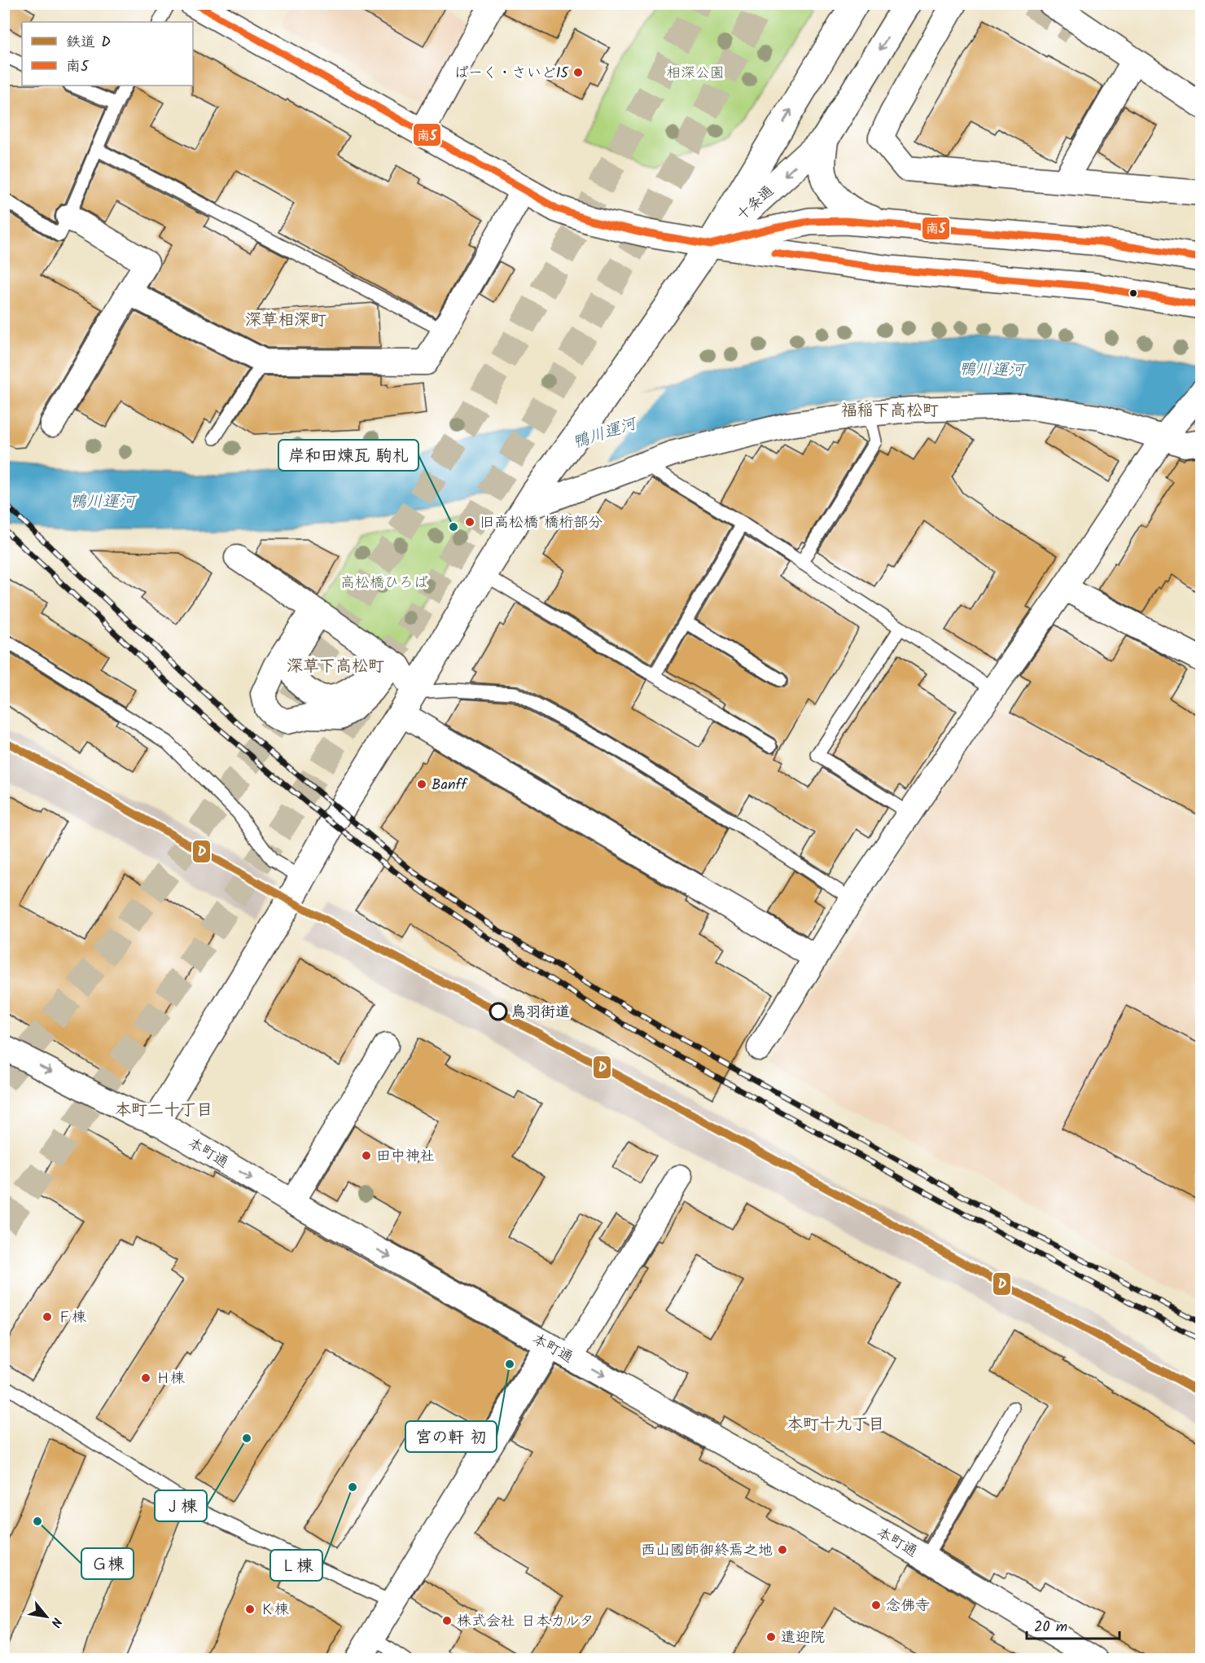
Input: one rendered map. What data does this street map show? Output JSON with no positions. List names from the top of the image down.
{
  "streets": {
    "street": ["十条通", "本町通"]
  },
  "one_way": ["本町通"],
  "districts": [
    "深草相深町",
    "福稲下高松町",
    "深草下高松町",
    "本町二十丁目",
    "本町十九丁目"
  ],
  "water": ["鴨川運河"],
  "parks": ["相深公園", "高松橋ひろば"],
  "places": [
    "ぱーく・さいど15",
    "旧高松橋 橋桁部分",
    "岸和田煉瓦 駒札",
    "Banff",
    "鳥羽街道",
    "田中神社",
    "Ｆ棟",
    "宮の軒 初",
    "Ｈ棟",
    "Ｊ棟",
    "Ｌ棟",
    "Ｇ棟",
    "西山國師御終焉之地",
    "念佛寺",
    "Ｋ棟",
    "株式会社 日本カルタ",
    "遣迎院"
  ],
  "lines": ["transit line 南5", "rail line D"],
  "legend": ["鉄道 D", "南5"],
  "scale_bar": "20 m",
  "north": "bottom right"
}
